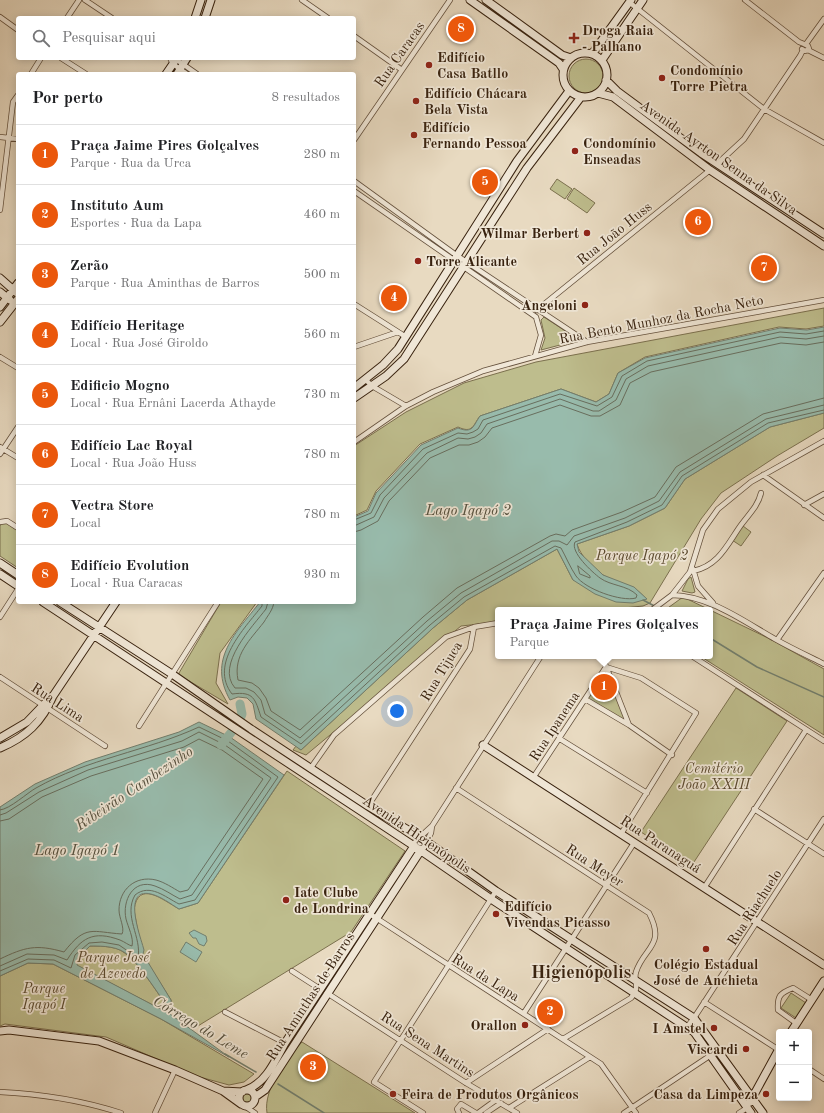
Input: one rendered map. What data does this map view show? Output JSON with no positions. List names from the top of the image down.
{
  "streets": {
    "main road": [
      "Avenida Ayrton Senna da Silva",
      "Avenida Higienópolis",
      "Rua Paranaguá",
      "Rua Aminthas de Barros"
    ],
    "street": [
      "Rua Caracas",
      "Rua João Huss",
      "Rua Bento Munhoz da Rocha Neto",
      "Rua Tijuca",
      "Rua Lima",
      "Rua Ipanema",
      "Rua Meyer",
      "Rua Riachuelo",
      "Rua da Lapa",
      "Rua Sena Martins"
    ]
  },
  "crossings": [
    ["Avenida Ayrton Senna da Silva", "Rua João Huss"],
    ["Rua Tijuca", "Avenida Higienópolis"],
    ["Rua Ipanema", "Rua Paranaguá"],
    ["Avenida Higienópolis", "Rua Meyer"],
    ["Avenida Higienópolis", "Rua Riachuelo"],
    ["Avenida Higienópolis", "Rua Aminthas de Barros"],
    ["Rua Paranaguá", "Rua Riachuelo"],
    ["Rua Paranaguá", "Rua Aminthas de Barros"],
    ["Rua Meyer", "Rua Aminthas de Barros"],
    ["Rua da Lapa", "Rua Aminthas de Barros"],
    ["Rua Aminthas de Barros", "Rua Sena Martins"]
  ],
  "districts": ["Higienópolis"],
  "water": [
    "Lago Igapó 2",
    "Ribeirão Cambezinho",
    "Lago Igapó 1",
    "Córrego do Leme"
  ],
  "parks": [
    "Parque Igapó 2",
    "Cemitério João XXIII",
    "Parque José de Azevedo",
    "Parque Igapó I"
  ],
  "places": {
    "health": ["Droga Raia - Palhano"],
    "other": [
      "Edifício Casa Batllo",
      "Condomínio Torre Pietra",
      "Edifício Chácara Bela Vista",
      "Edifício Fernando Pessoa",
      "Condomínio Enseadas",
      "Wilmar Berbert",
      "Torre Alicante",
      "Angeloni",
      "Iate Clube de Londrina",
      "Edifício Vivendas Picasso",
      "Colégio Estadual José de Anchieta",
      "Orallon",
      "I Amstel",
      "Viscardi",
      "Feira de Produtos Orgânicos",
      "Casa da Limpeza"
    ]
  },
  "page": {
    "pins": [
      "8",
      "5",
      "6",
      "7",
      "4",
      "1",
      "2",
      "3"
    ],
    "search": "Pesquisar aqui",
    "heading": ["Por perto", "8 resultados"],
    "list": [
      {
        "mark": "1",
        "name": "Praça Jaime Pires Golçalves",
        "note": "Parque · Rua da Urca",
        "value": "280 m"
      },
      {
        "mark": "2",
        "name": "Instituto Aum",
        "note": "Esportes · Rua da Lapa",
        "value": "460 m"
      },
      {
        "mark": "3",
        "name": "Zerão",
        "note": "Parque · Rua Aminthas de Barros",
        "value": "500 m"
      },
      {
        "mark": "4",
        "name": "Edifício Heritage",
        "note": "Local · Rua José Giroldo",
        "value": "560 m"
      },
      {
        "mark": "5",
        "name": "Edificio Mogno",
        "note": "Local · Rua Ernâni Lacerda Athayde",
        "value": "730 m"
      },
      {
        "mark": "6",
        "name": "Edifício Lac Royal",
        "note": "Local · Rua João Huss",
        "value": "780 m"
      },
      {
        "mark": "7",
        "name": "Vectra Store",
        "note": "Local",
        "value": "780 m"
      },
      {
        "mark": "8",
        "name": "Edifício Evolution",
        "note": "Local · Rua Caracas",
        "value": "930 m"
      }
    ],
    "popup": ["Praça Jaime Pires Golçalves", "Parque"],
    "map_buttons": ["+", "−"]
  }
}
